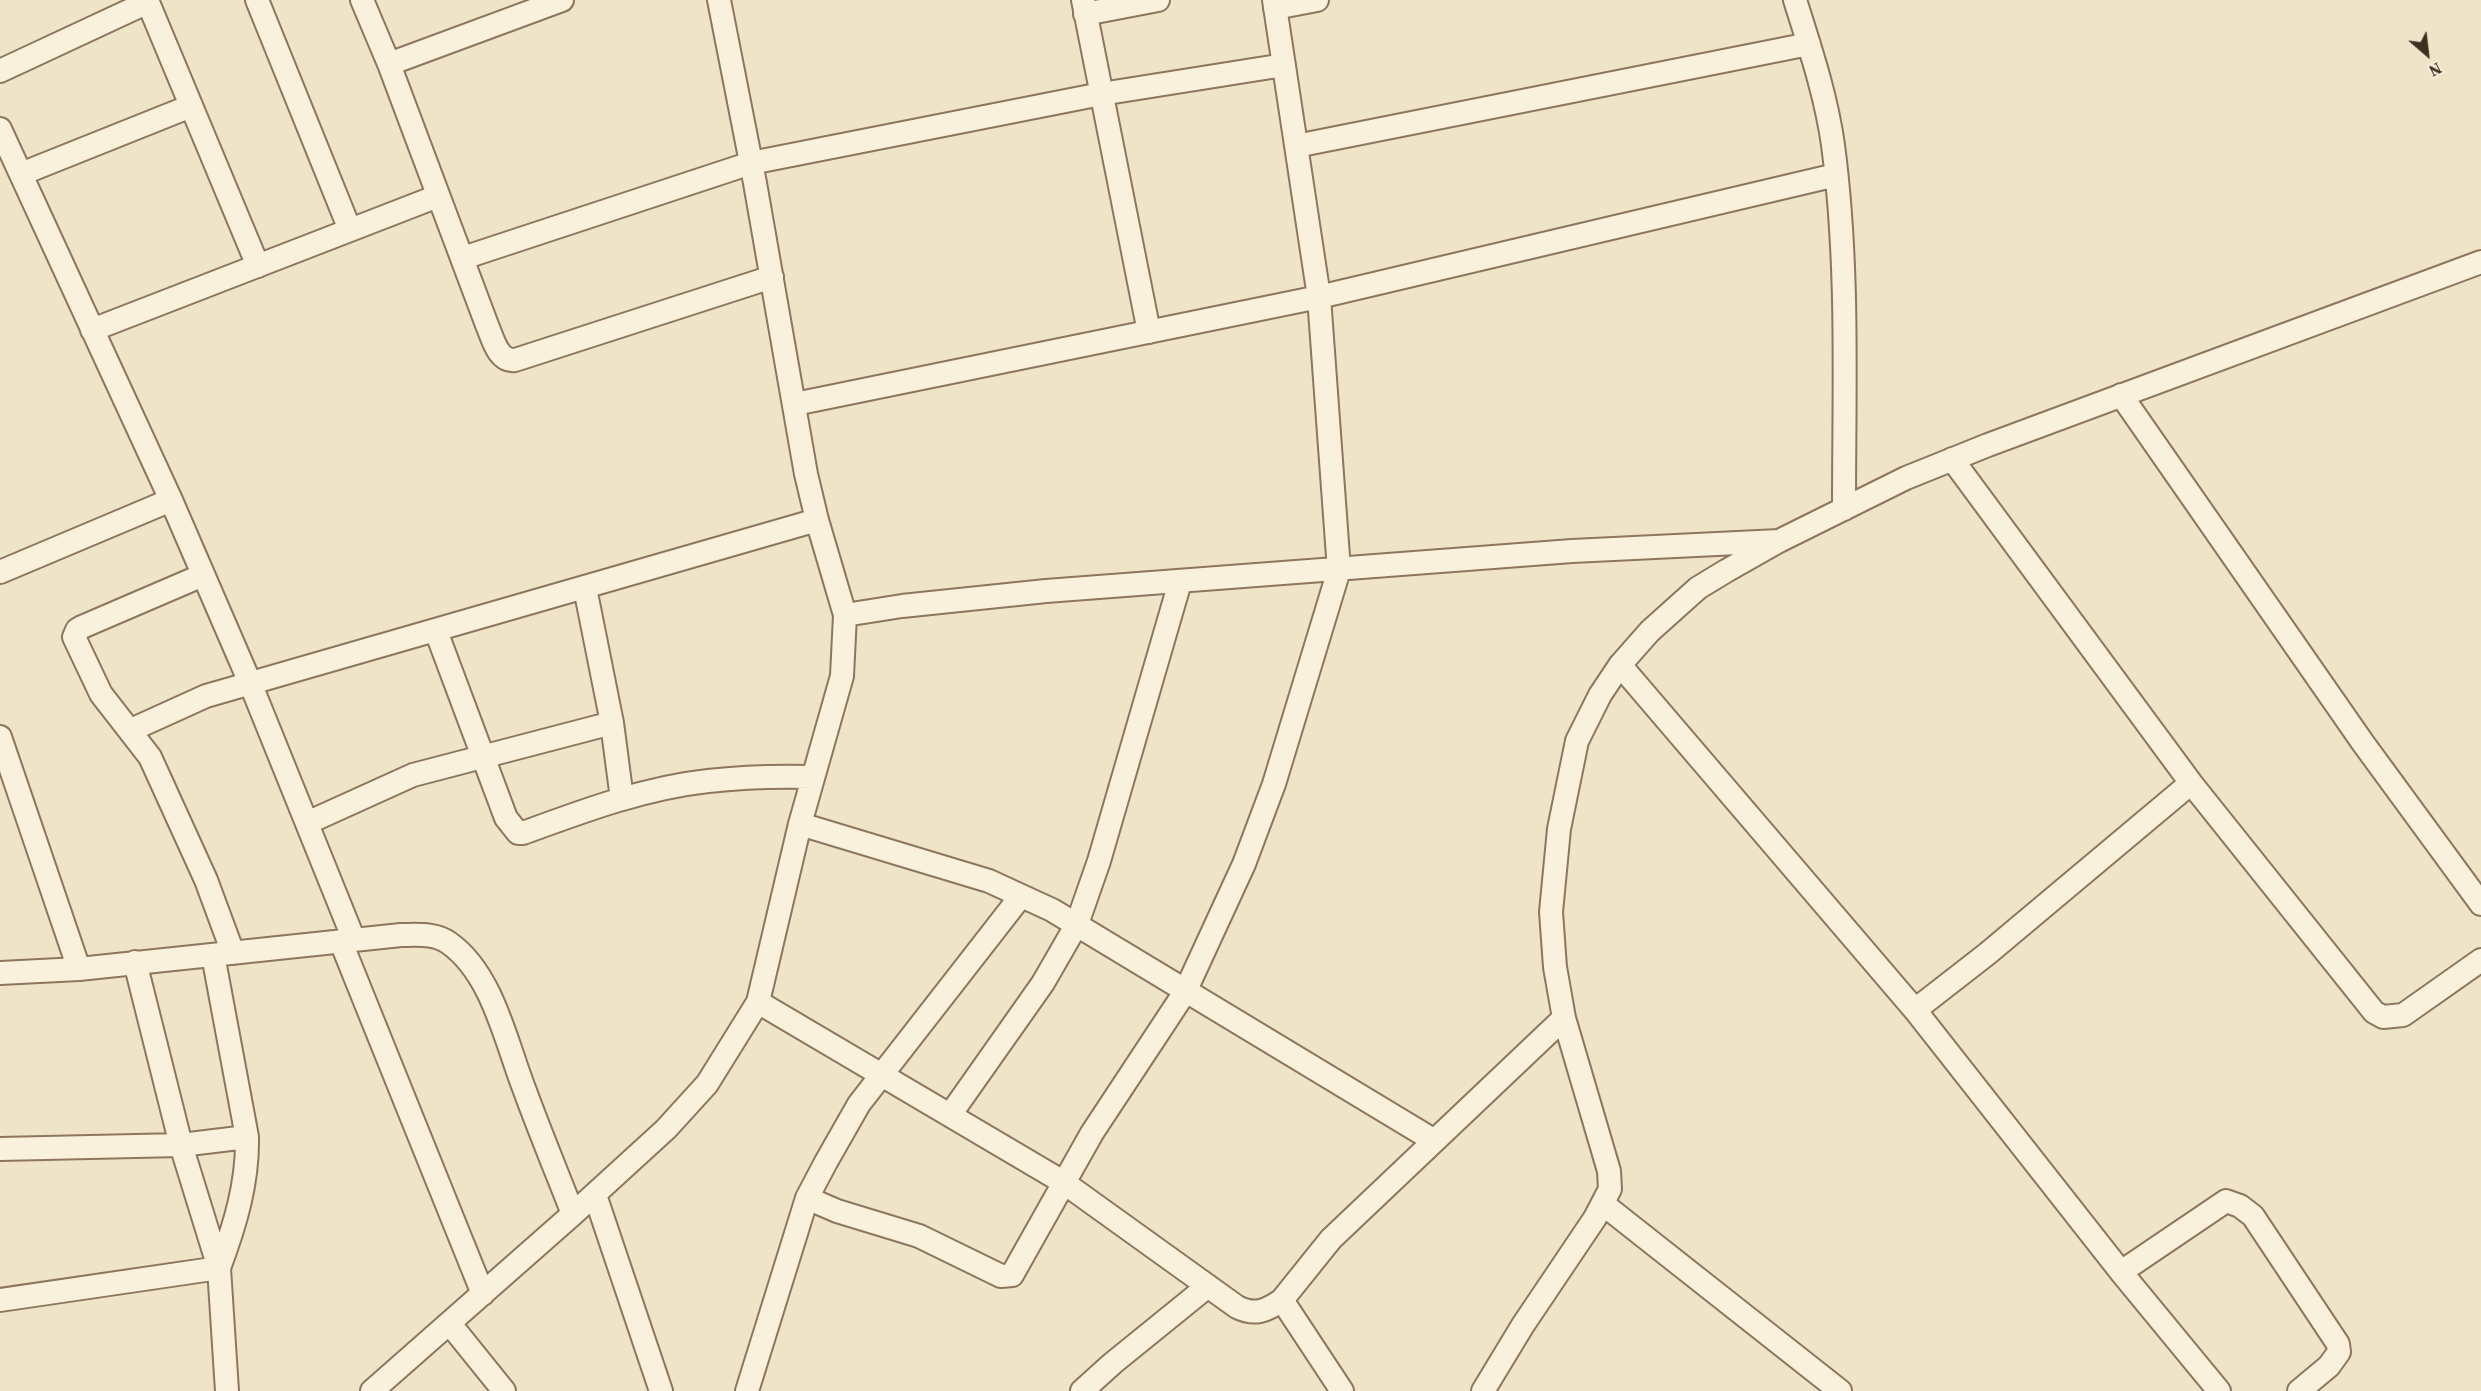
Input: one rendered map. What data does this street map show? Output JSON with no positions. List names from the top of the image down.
{
  "north": "bottom right"
}
